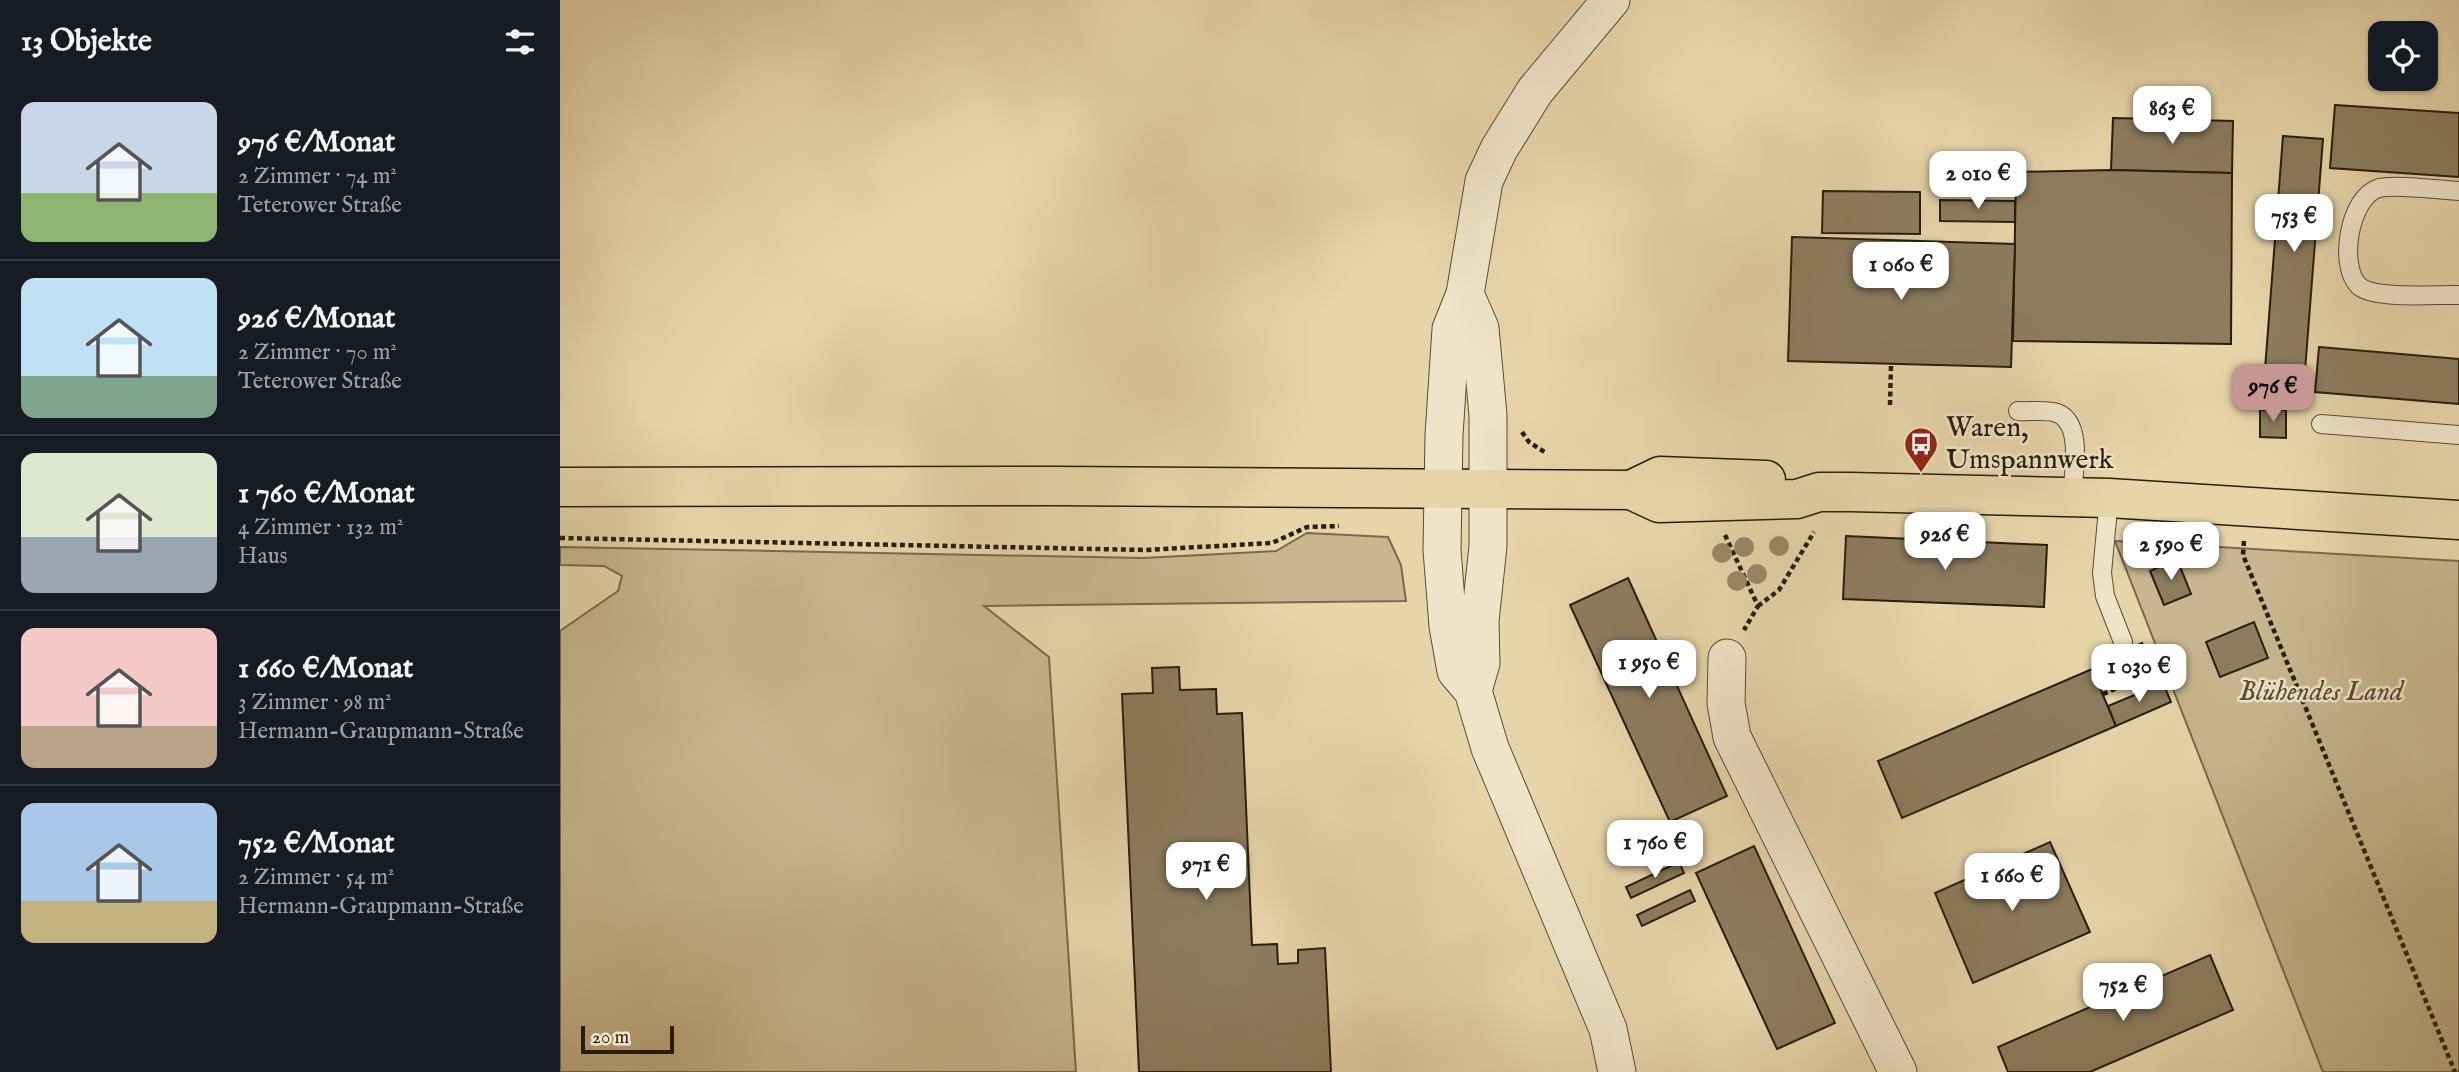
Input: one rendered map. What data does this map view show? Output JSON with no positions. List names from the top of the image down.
{
  "parks": ["Blühendes Land"],
  "places": {
    "bus stop": ["Waren, Umspannwerk"]
  },
  "scale_bar": "20 m",
  "page": {
    "heading": "13 Objekte",
    "list": [
      {
        "name": "976 €/Monat",
        "note": "2 Zimmer · 74 m² · Teterower Straße"
      },
      {
        "name": "926 €/Monat",
        "note": "2 Zimmer · 70 m² · Teterower Straße"
      },
      {
        "name": "1 760 €/Monat",
        "note": "4 Zimmer · 132 m² · Haus"
      },
      {
        "name": "1 660 €/Monat",
        "note": "3 Zimmer · 98 m² · Hermann-Graupmann-Straße"
      },
      {
        "name": "752 €/Monat",
        "note": "2 Zimmer · 54 m² · Hermann-Graupmann-Straße"
      }
    ],
    "price": [
      "863 €",
      "2 010 €",
      "753 €",
      "1 060 €",
      "976 €",
      "926 €",
      "2 590 €",
      "1 950 €",
      "1 030 €",
      "1 760 €",
      "971 €",
      "1 660 €",
      "752 €"
    ],
    "scale": "20 m"
  }
}
